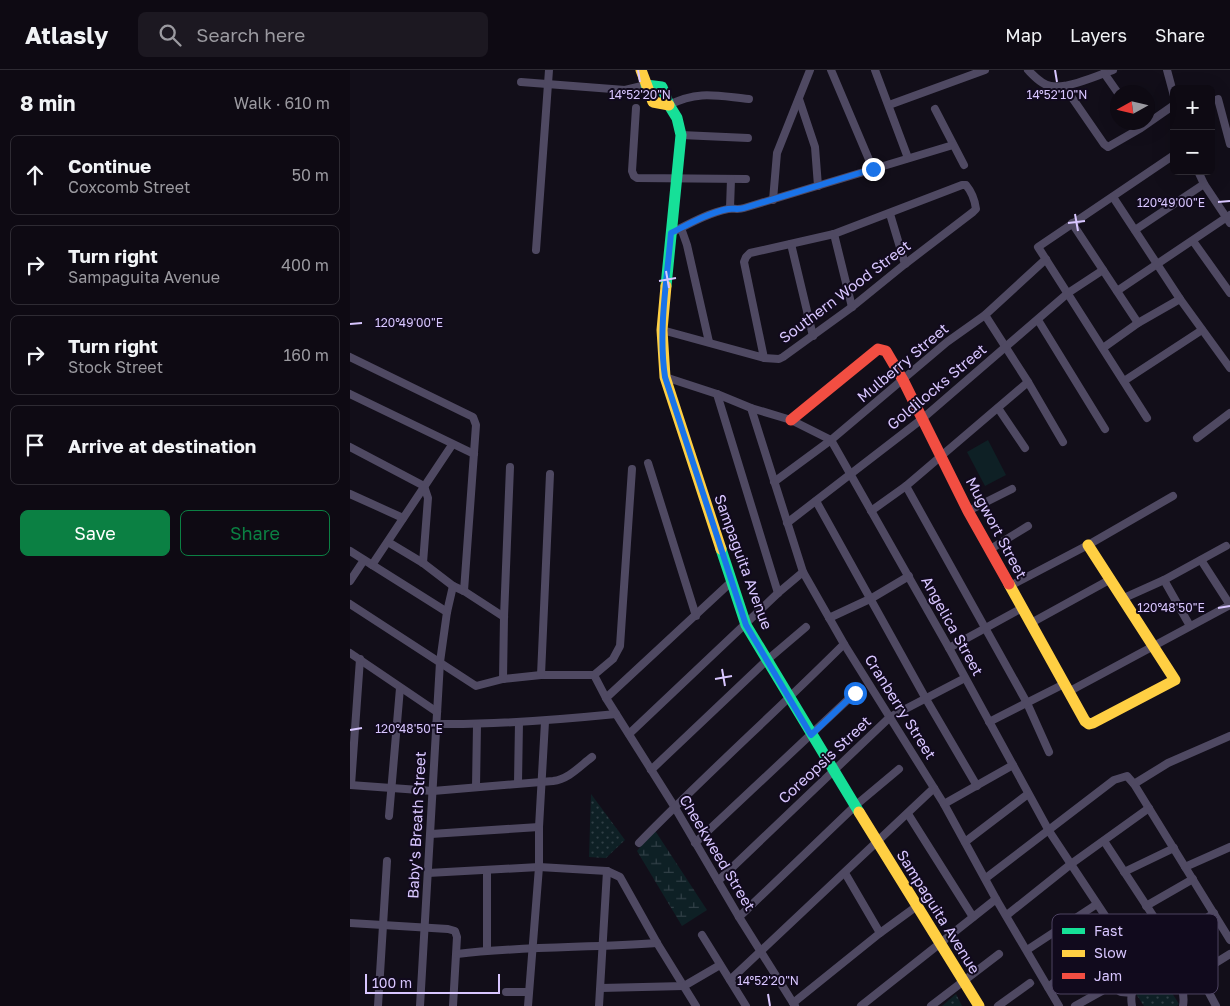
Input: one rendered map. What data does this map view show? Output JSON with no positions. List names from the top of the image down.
{
  "streets": {
    "main road": ["Mugwort Street", "Sampaguita Avenue"],
    "street": [
      "Southern Wood Street",
      "Mulberry Street",
      "Goldilocks Street",
      "Angelica Street",
      "Cranberry Street",
      "Coreopsis Street",
      "Baby's Breath Street",
      "Cheekweed Street"
    ]
  },
  "crossings": [
    ["Southern Wood Street", "Sampaguita Avenue"],
    ["Mulberry Street", "Mugwort Street"],
    ["Mulberry Street", "Angelica Street"],
    ["Mulberry Street", "Cranberry Street"],
    ["Goldilocks Street", "Mugwort Street"],
    ["Goldilocks Street", "Angelica Street"],
    ["Goldilocks Street", "Cranberry Street"],
    ["Sampaguita Avenue", "Coreopsis Street"],
    ["Angelica Street", "Coreopsis Street"],
    ["Cranberry Street", "Coreopsis Street"],
    ["Coreopsis Street", "Cheekweed Street"]
  ],
  "legend": ["Fast", "Slow", "Jam"],
  "scale_bar": "100 m",
  "north": "left",
  "page": {
    "header": "Atlasly",
    "search": "Search here",
    "nav": ["Map", "Layers", "Share"],
    "heading": ["8 min", "Walk · 610 m"],
    "map_buttons": ["+", "−"],
    "list": [
      ["Continue", "Coxcomb Street", "50 m"],
      ["Turn right", "Sampaguita Avenue", "400 m"],
      ["Turn right", "Stock Street", "160 m"],
      "Arrive at destination"
    ],
    "buttons": ["Save", "Share"],
    "scale": "100 m"
  },
  "coordinates": [
    "14°52'20\"N",
    "14°52'10\"N",
    "120°49'00\"E",
    "120°48'50\"E"
  ]
}
